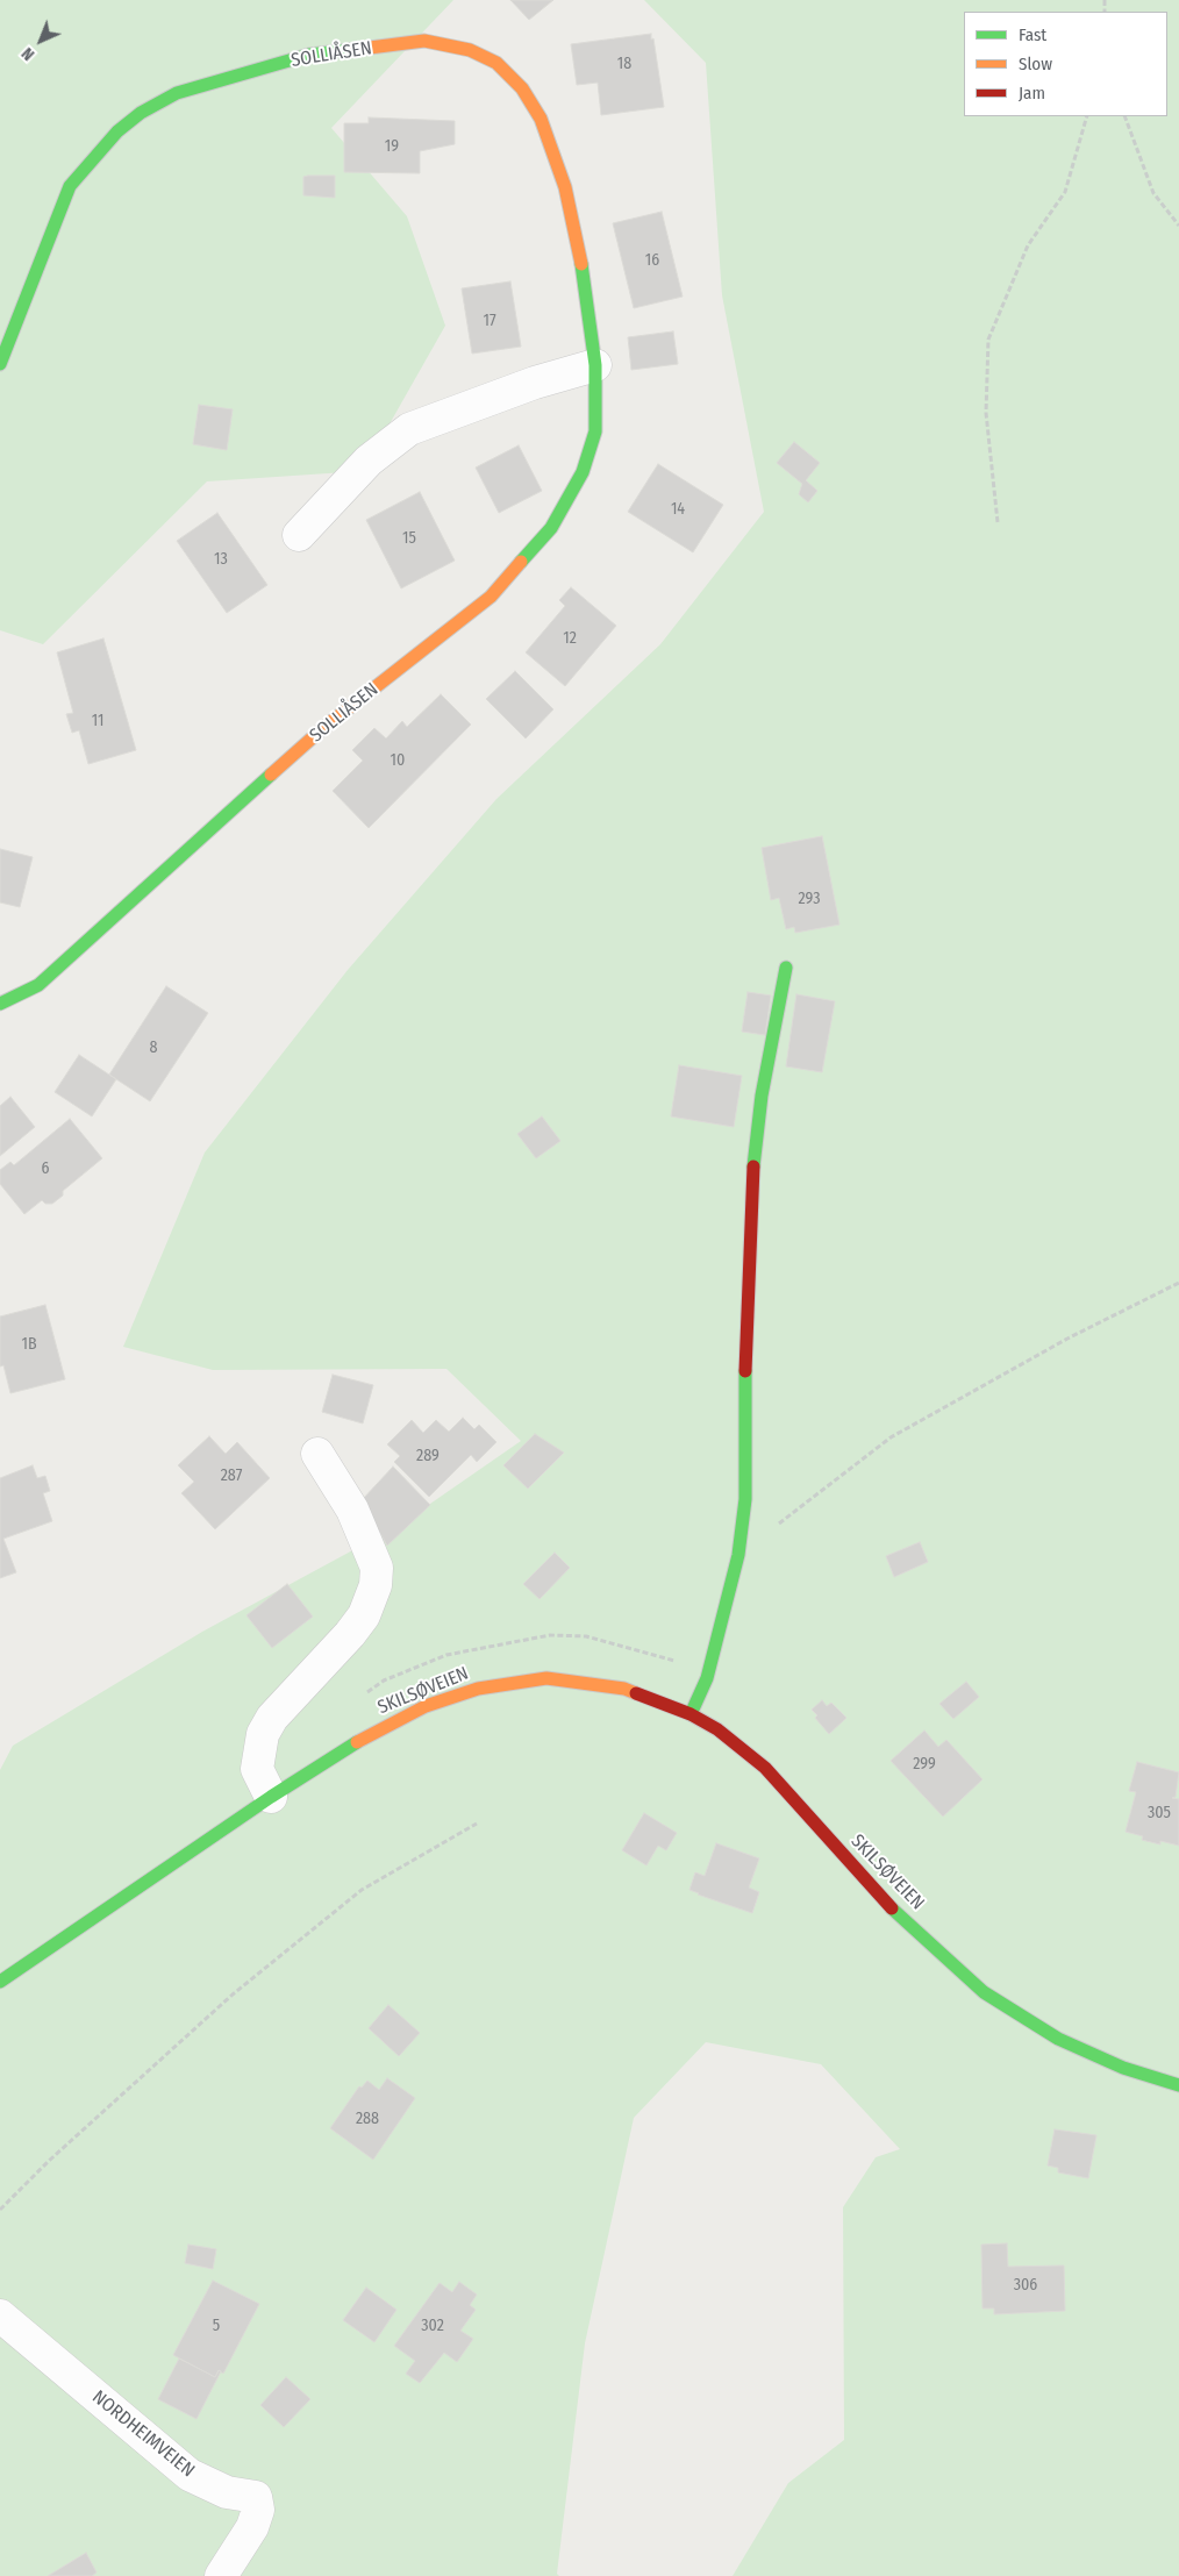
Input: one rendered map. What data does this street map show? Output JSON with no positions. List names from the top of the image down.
{
  "streets": {
    "street": ["SOLLIÅSEN", "SKILSØVEIEN", "NORDHEIMVEIEN"]
  },
  "house_numbers": [
    "18",
    "19",
    "16",
    "17",
    "14",
    "15",
    "13",
    "12",
    "11",
    "10",
    "293",
    "8",
    "6",
    "1B",
    "289",
    "287",
    "299",
    "305",
    "288",
    "306",
    "5",
    "302"
  ],
  "legend": ["Fast", "Slow", "Jam"],
  "north": "bottom left"
}
